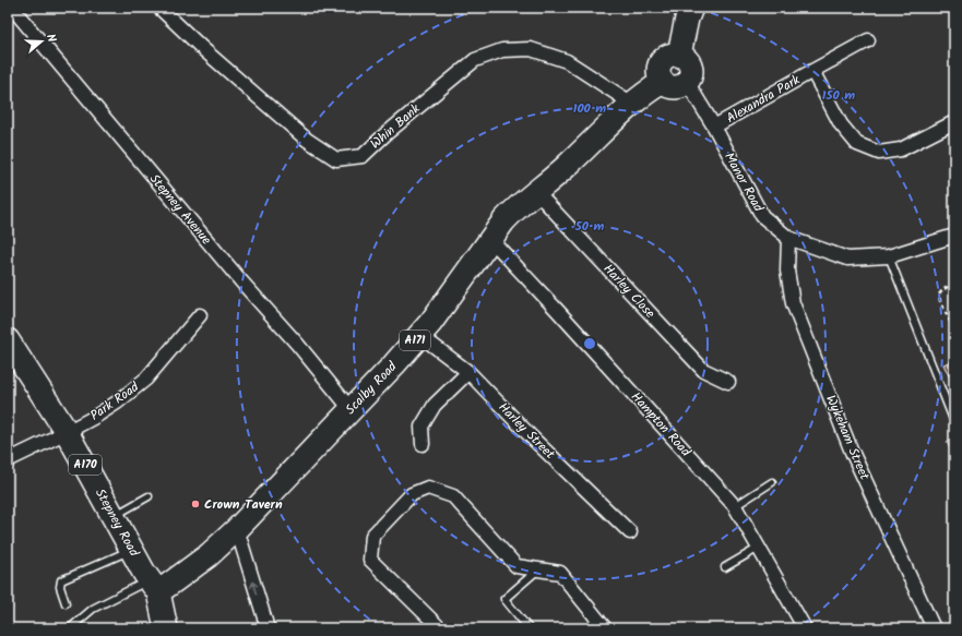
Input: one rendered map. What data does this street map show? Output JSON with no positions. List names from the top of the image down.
{
  "streets": {
    "highway": [
      "A171",
      "Scalby Road",
      "A170",
      "Stepney Road"
    ],
    "street": [
      "Alexandra Park",
      "Whin Bank",
      "Manor Road",
      "Stepney Avenue",
      "Harley Close",
      "Park Road",
      "Hampton Road",
      "Harley Street",
      "Wykeham Street"
    ]
  },
  "crossings": [
    ["Alexandra Park", "Manor Road"],
    ["Whin Bank", "Scalby Road"],
    ["Manor Road", "Scalby Road"],
    ["Manor Road", "Wykeham Street"],
    ["Stepney Avenue", "Scalby Road"],
    ["Harley Close", "Scalby Road"],
    ["Scalby Road", "Hampton Road"],
    ["Scalby Road", "Harley Street"],
    ["Scalby Road", "Stepney Road"],
    ["Park Road", "Stepney Road"]
  ],
  "places": ["Crown Tavern"],
  "north": "right",
  "rings": ["150 m", "100 m", "50 m"]
}
